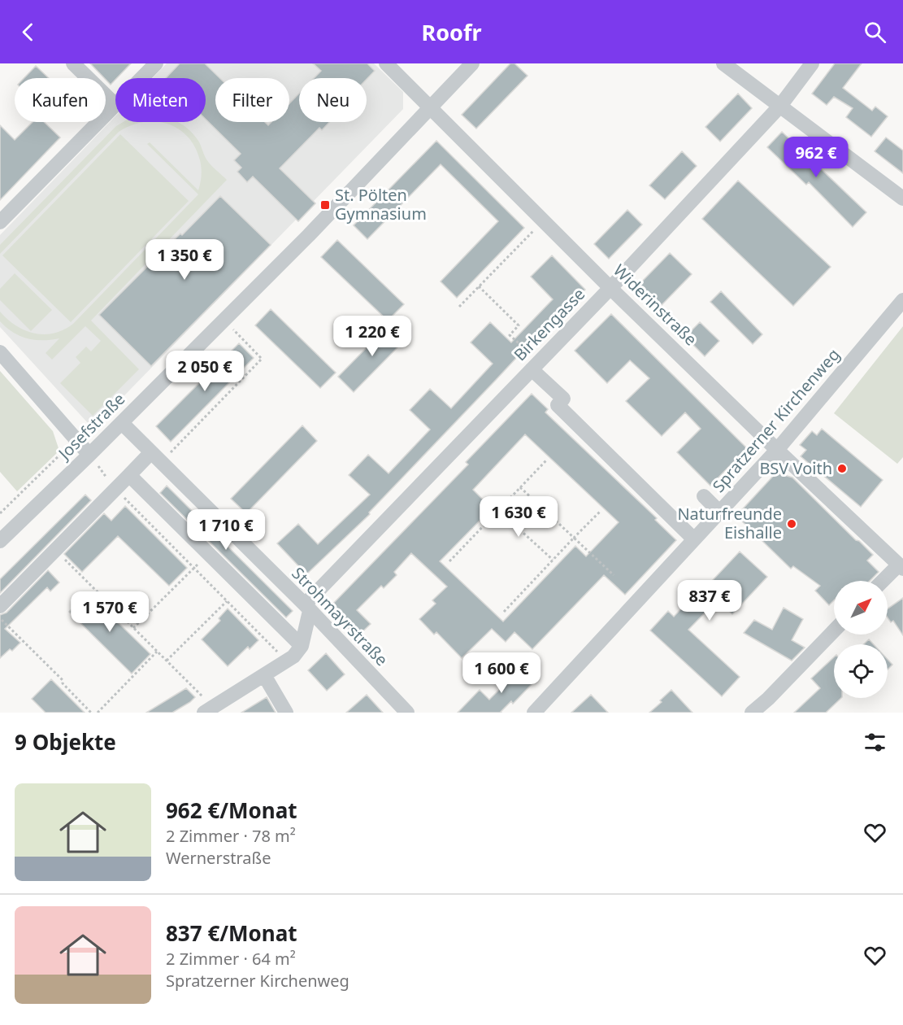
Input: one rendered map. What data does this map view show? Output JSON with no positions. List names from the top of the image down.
{
  "streets": {
    "street": [
      "Widerinstraße",
      "Birkengasse",
      "Spratzerner Kirchenweg",
      "Josefstraße",
      "Strohmayrstraße"
    ]
  },
  "crossings": [
    ["Widerinstraße", "Birkengasse"],
    ["Widerinstraße", "Spratzerner Kirchenweg"],
    ["Widerinstraße", "Josefstraße"],
    ["Birkengasse", "Strohmayrstraße"],
    ["Josefstraße", "Strohmayrstraße"]
  ],
  "places": {
    "transit": ["St. Pölten Gymnasium"],
    "other": ["BSV Voith", "Naturfreunde Eishalle"]
  },
  "north": "top right",
  "page": {
    "header": "Roofr",
    "chip": [
      "Kaufen",
      "Mieten",
      "Filter",
      "Neu"
    ],
    "price": [
      "962 €",
      "1 350 €",
      "1 220 €",
      "2 050 €",
      "1 630 €",
      "1 710 €",
      "837 €",
      "1 570 €",
      "1 600 €"
    ],
    "heading": "9 Objekte",
    "list": [
      {
        "name": "962 €/Monat",
        "note": "2 Zimmer · 78 m² · Wernerstraße"
      },
      {
        "name": "837 €/Monat",
        "note": "2 Zimmer · 64 m² · Spratzerner Kirchenweg"
      }
    ]
  }
}
